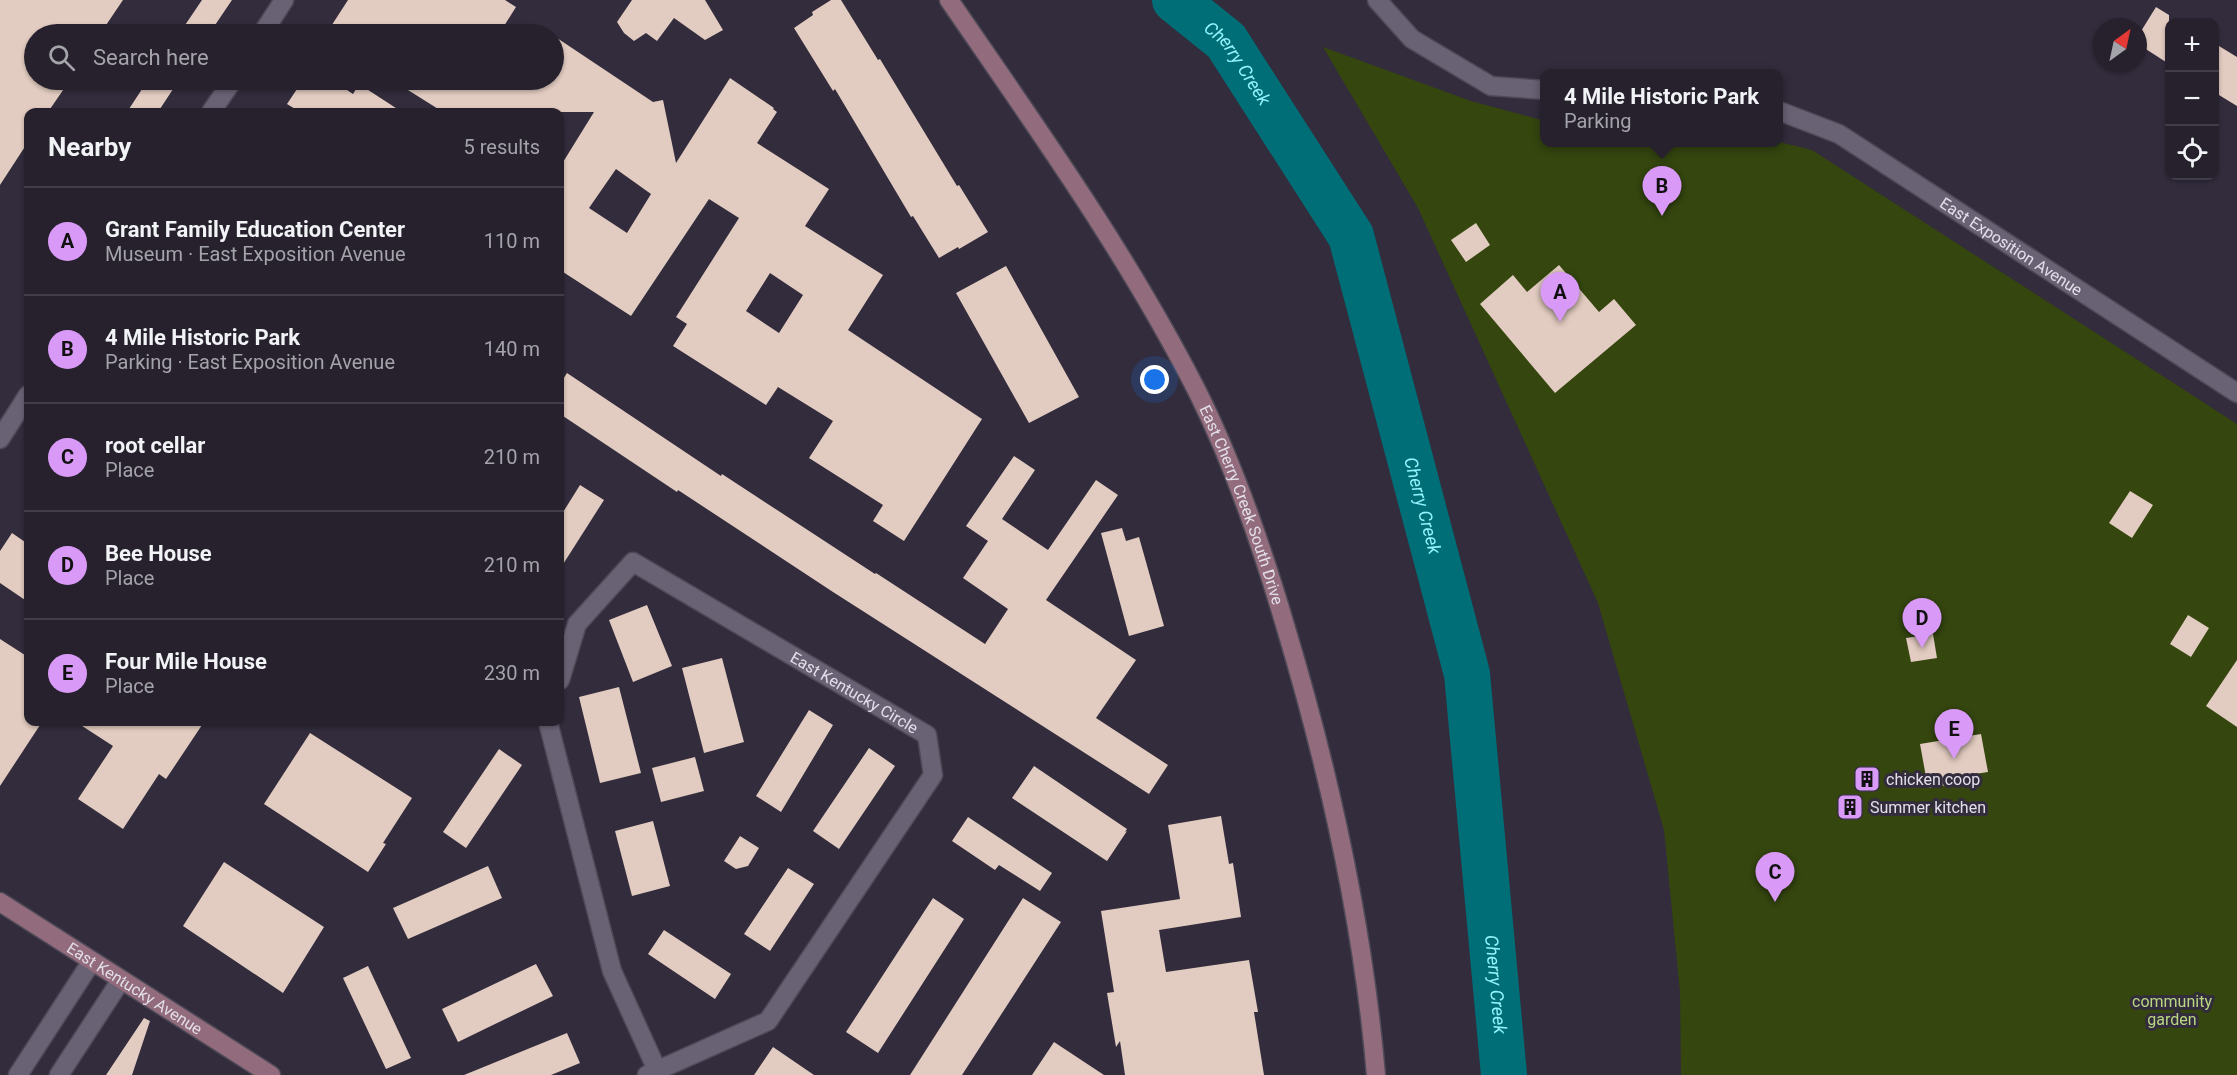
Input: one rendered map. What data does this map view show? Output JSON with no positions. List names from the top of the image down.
{
  "streets": {
    "main road": ["East Cherry Creek South Drive", "East Kentucky Avenue"],
    "street": ["East Exposition Avenue", "East Kentucky Circle"]
  },
  "water": ["Cherry Creek"],
  "parks": ["community garden"],
  "places": {
    "building": ["chicken coop", "Summer kitchen"]
  },
  "north": "top right",
  "page": {
    "map_buttons": ["+", "−"],
    "search": "Search here",
    "popup": ["4 Mile Historic Park", "Parking"],
    "heading": ["Nearby", "5 results"],
    "pins": [
      "B",
      "A",
      "D",
      "E",
      "C"
    ],
    "list": [
      {
        "mark": "A",
        "name": "Grant Family Education Center",
        "note": "Museum · East Exposition Avenue",
        "value": "110 m"
      },
      {
        "mark": "B",
        "name": "4 Mile Historic Park",
        "note": "Parking · East Exposition Avenue",
        "value": "140 m"
      },
      {
        "mark": "C",
        "name": "root cellar",
        "note": "Place",
        "value": "210 m"
      },
      {
        "mark": "D",
        "name": "Bee House",
        "note": "Place",
        "value": "210 m"
      },
      {
        "mark": "E",
        "name": "Four Mile House",
        "note": "Place",
        "value": "230 m"
      }
    ]
  }
}
